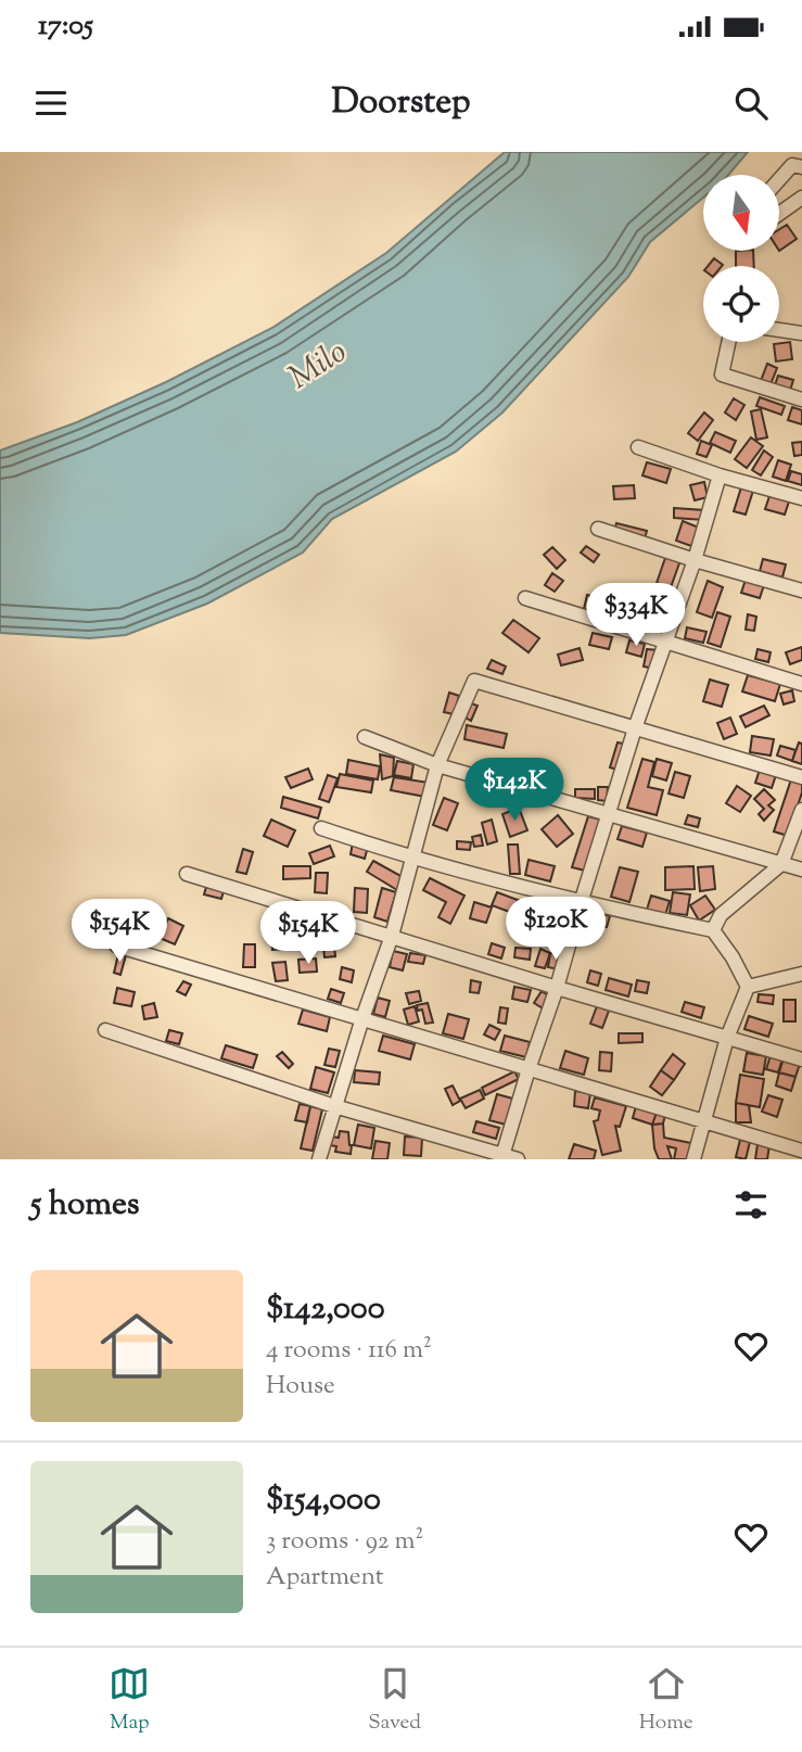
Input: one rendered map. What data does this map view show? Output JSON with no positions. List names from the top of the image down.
{
  "water": ["Milo"],
  "north": "bottom",
  "page": {
    "status": "17:05",
    "header": "Doorstep",
    "price": [
      "$334K",
      "$142K",
      "$120K",
      "$154K",
      "$154K"
    ],
    "heading": "5 homes",
    "list": [
      {
        "name": "$142,000",
        "note": "4 rooms · 116 m² · House"
      },
      {
        "name": "$154,000",
        "note": "3 rooms · 92 m² · Apartment"
      }
    ],
    "tabs": ["Map", "Saved", "Home"]
  }
}
